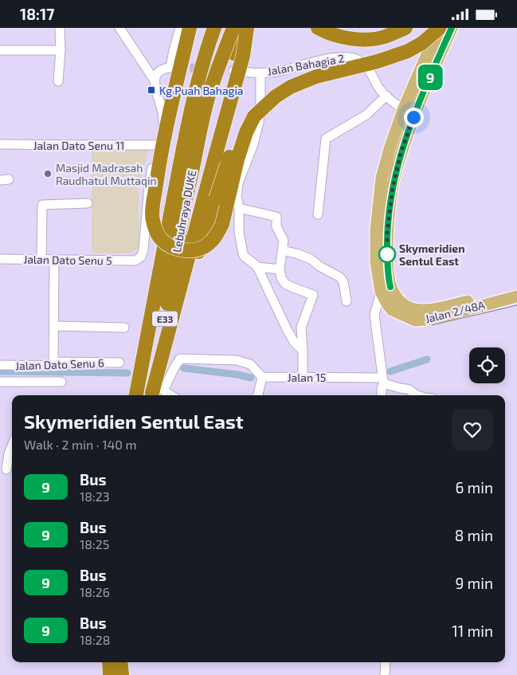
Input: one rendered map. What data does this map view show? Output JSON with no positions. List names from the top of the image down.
{
  "streets": {
    "highway": ["Lebuhraya DUKE", "E33"],
    "main road": ["Jalan 2/48A"],
    "street": [
      "Jalan Bahagia 2",
      "Jalan Dato Senu 11",
      "Jalan Dato Senu 5",
      "Jalan Dato Senu 6",
      "Jalan 15"
    ]
  },
  "crossings": [
    ["Jalan Dato Senu 11", "Jalan Dato Senu 5"]
  ],
  "places": {
    "transit": ["Kg Puah Bahagia"],
    "other": ["Masjid Madrasah Raudhatul Muttaqin", "Skymeridien Sentul East"]
  },
  "lines": ["bus line 9"],
  "page": {
    "status": "18:17",
    "on_map": "9",
    "heading": ["Skymeridien Sentul East", "Walk · 2 min · 140 m"],
    "list": [
      {
        "mark": "9",
        "name": "Bus",
        "note": "18:23",
        "value": "6 min"
      },
      {
        "mark": "9",
        "name": "Bus",
        "note": "18:25",
        "value": "8 min"
      },
      {
        "mark": "9",
        "name": "Bus",
        "note": "18:26",
        "value": "9 min"
      },
      {
        "mark": "9",
        "name": "Bus",
        "note": "18:28",
        "value": "11 min"
      }
    ]
  }
}
